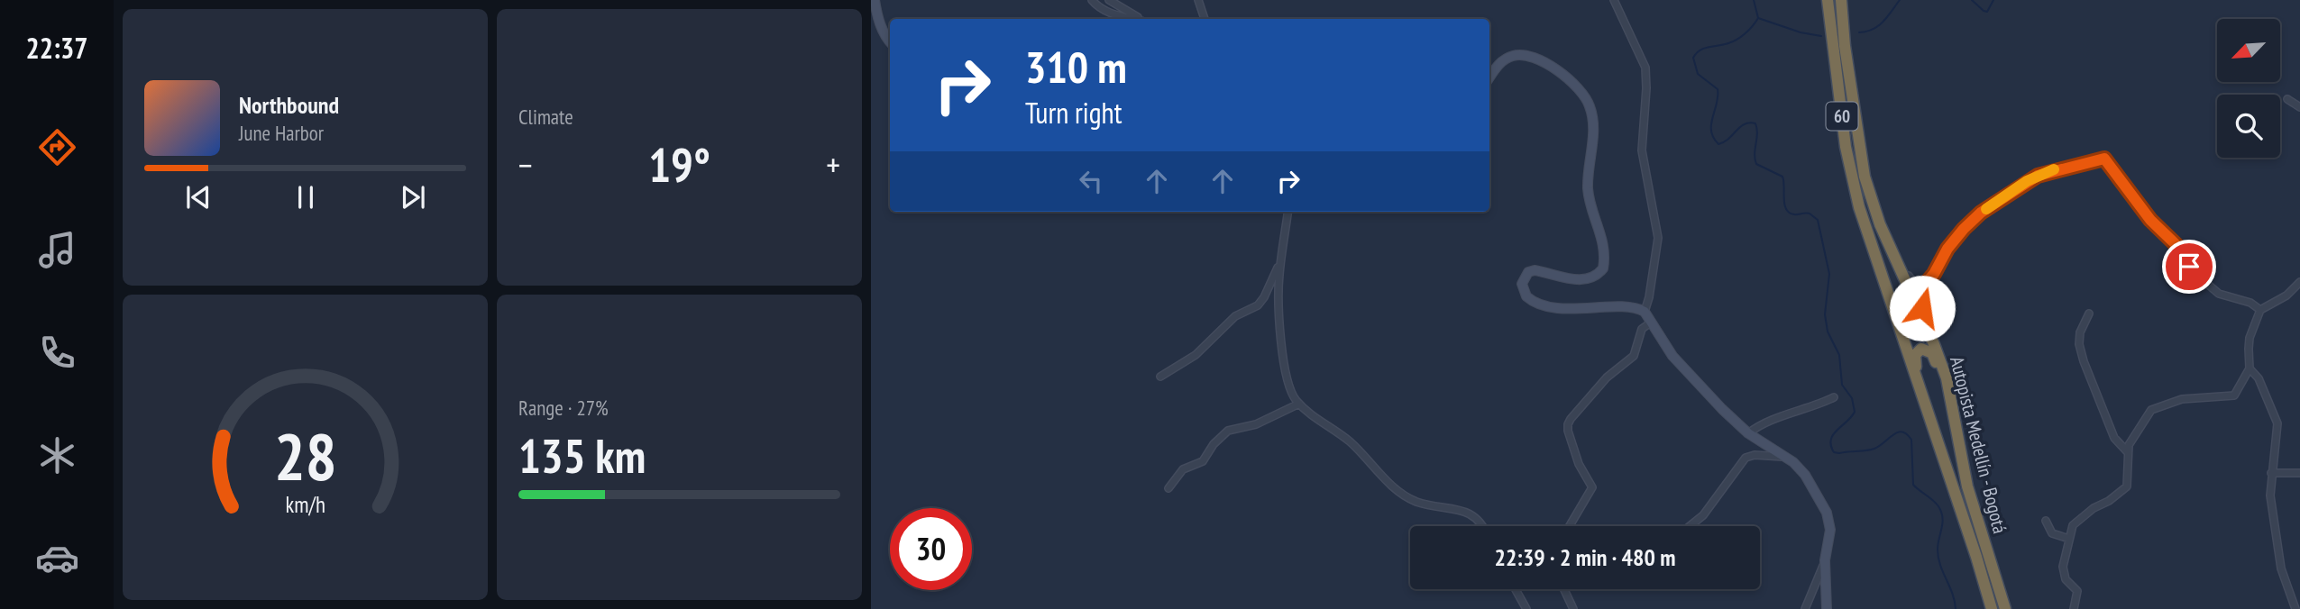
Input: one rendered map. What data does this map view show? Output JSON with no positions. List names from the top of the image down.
{
  "streets": {
    "highway": ["60", "Autopista Medellín - Bogotá"]
  },
  "north": "bottom left",
  "page": {
    "tabs": "22:37",
    "tile": [
      "Climate",
      ["Range · 27%", "135 km"]
    ],
    "turn": ["310 m", "Turn right"],
    "song": ["Northbound", "June Harbor"],
    "heat": ["−", "19°", "+"],
    "limit": "30",
    "trip": "22:39 · 2 min · 480 m",
    "gauge": ["28", "km/h"]
  }
}
